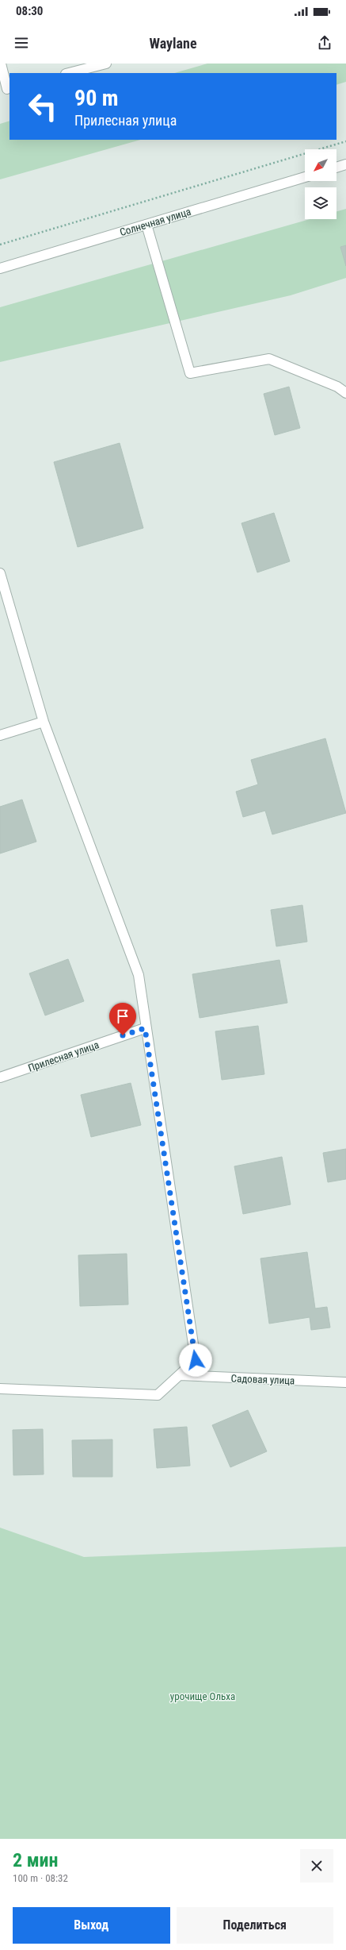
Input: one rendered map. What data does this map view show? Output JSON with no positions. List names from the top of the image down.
{
  "streets": {
    "street": ["Солнечная улица", "Прилесная улица", "Садовая улица"]
  },
  "parks": ["урочище Ольха"],
  "north": "bottom left",
  "page": {
    "status": "08:30",
    "header": "Waylane",
    "turn": ["90 m", "Прилесная улица"],
    "heading": ["2 мин", "100 m · 08:32"],
    "buttons": ["Выход", "Поделиться"]
  }
}
